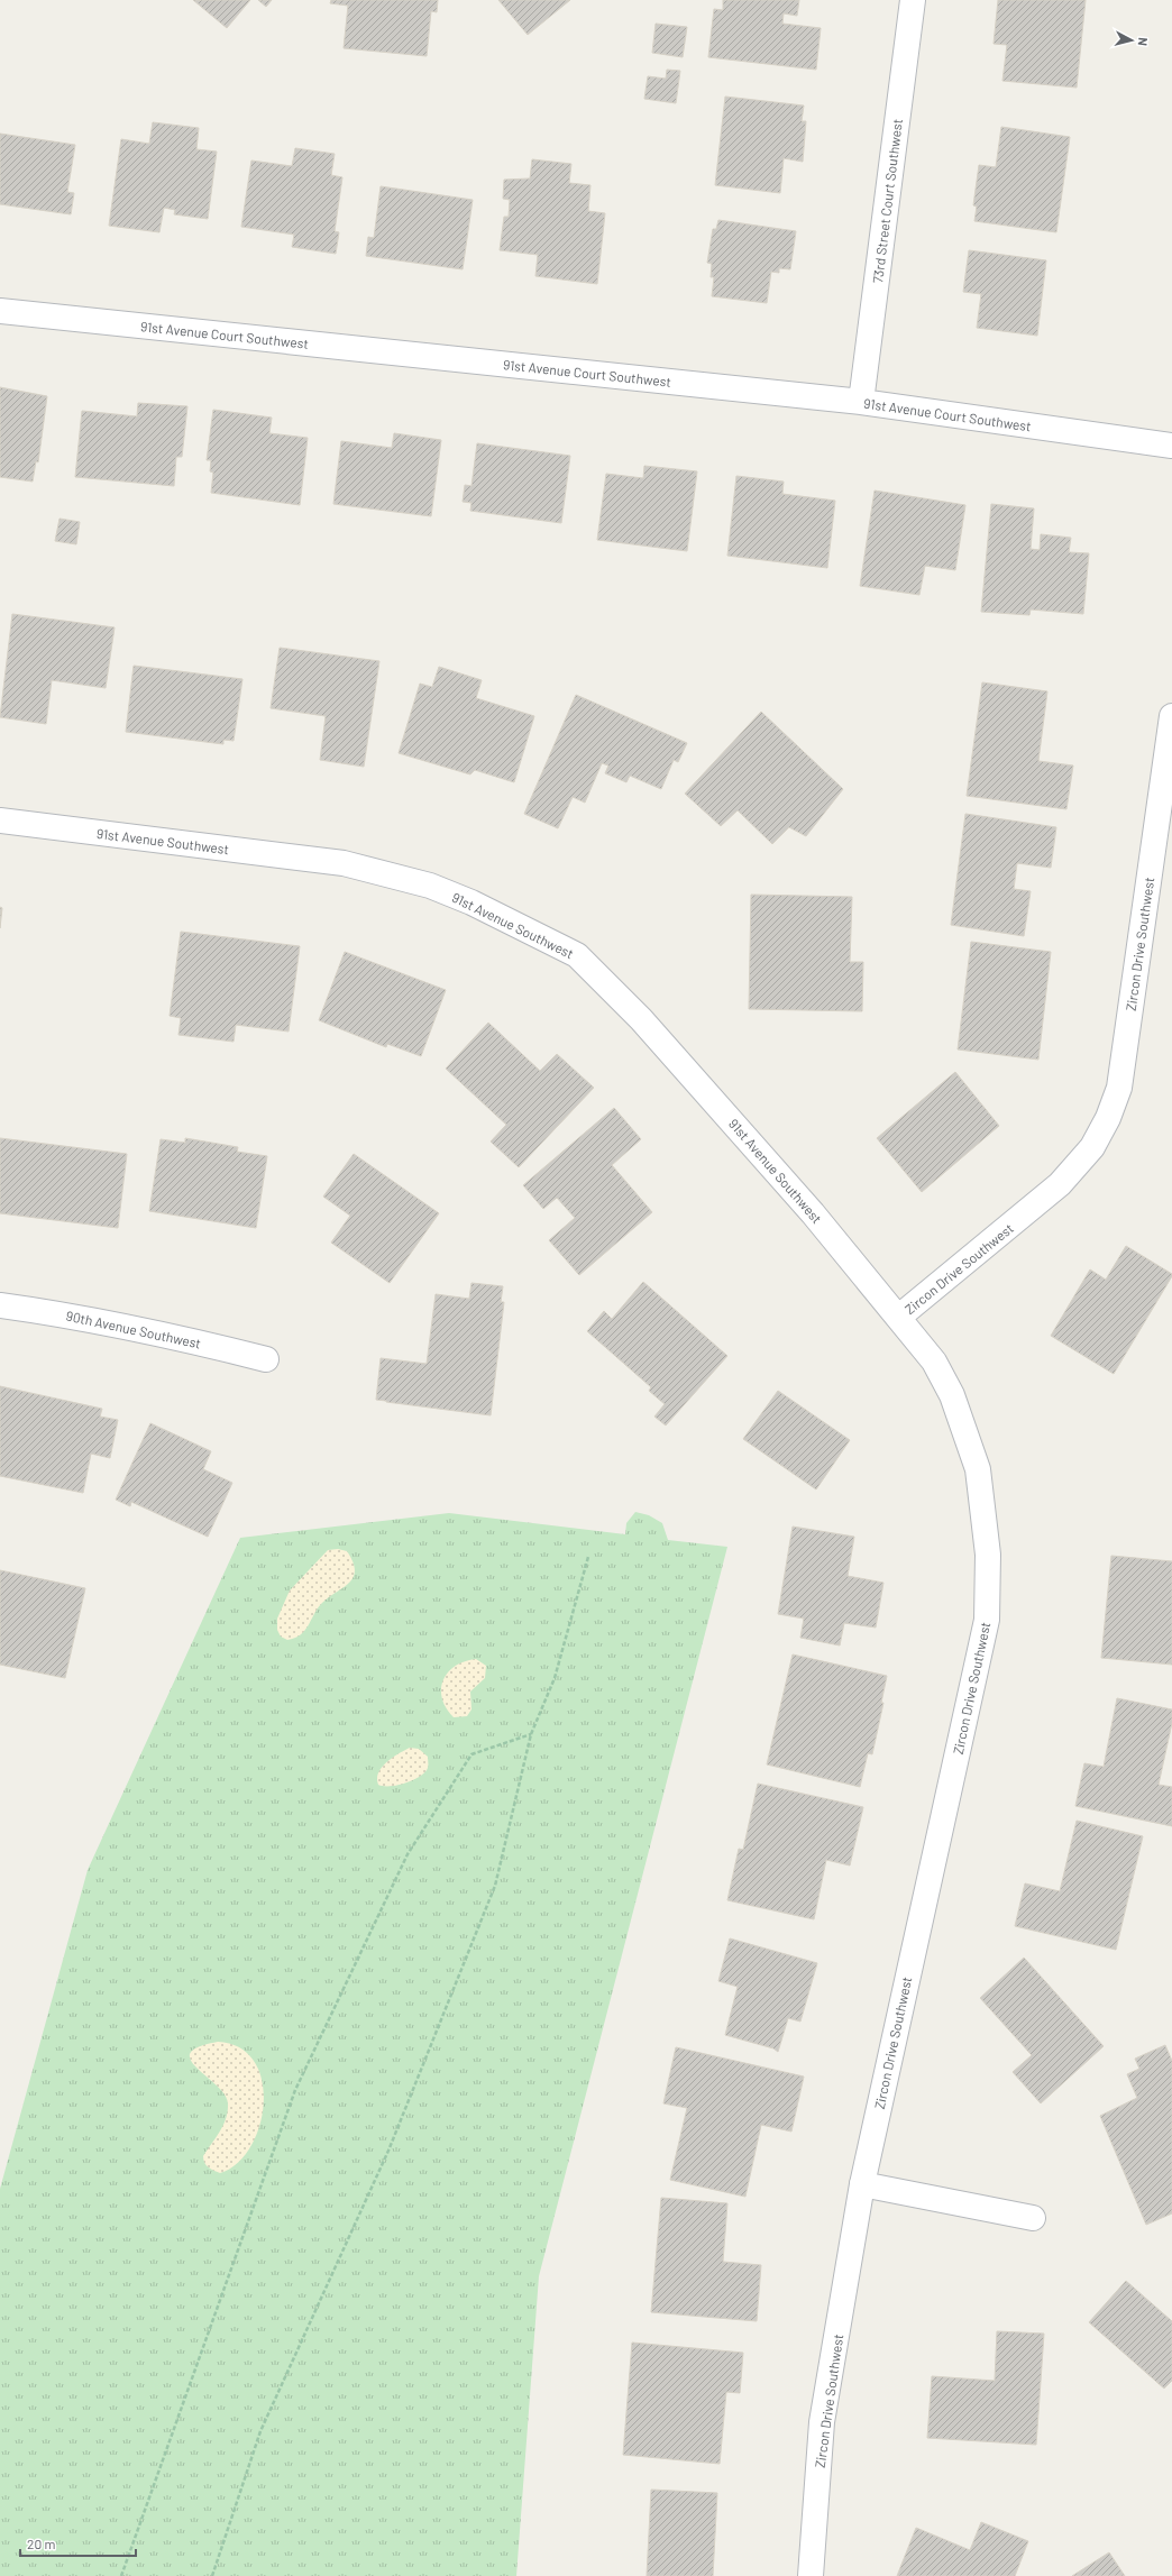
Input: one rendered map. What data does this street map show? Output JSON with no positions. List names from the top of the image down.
{
  "streets": {
    "street": [
      "73rd Street Court Southwest",
      "91st Avenue Court Southwest",
      "91st Avenue Southwest",
      "Zircon Drive Southwest",
      "90th Avenue Southwest"
    ]
  },
  "crossings": [
    ["73rd Street Court Southwest", "91st Avenue Court Southwest"],
    ["91st Avenue Southwest", "Zircon Drive Southwest"]
  ],
  "scale_bar": "20 m",
  "north": "right"
}
